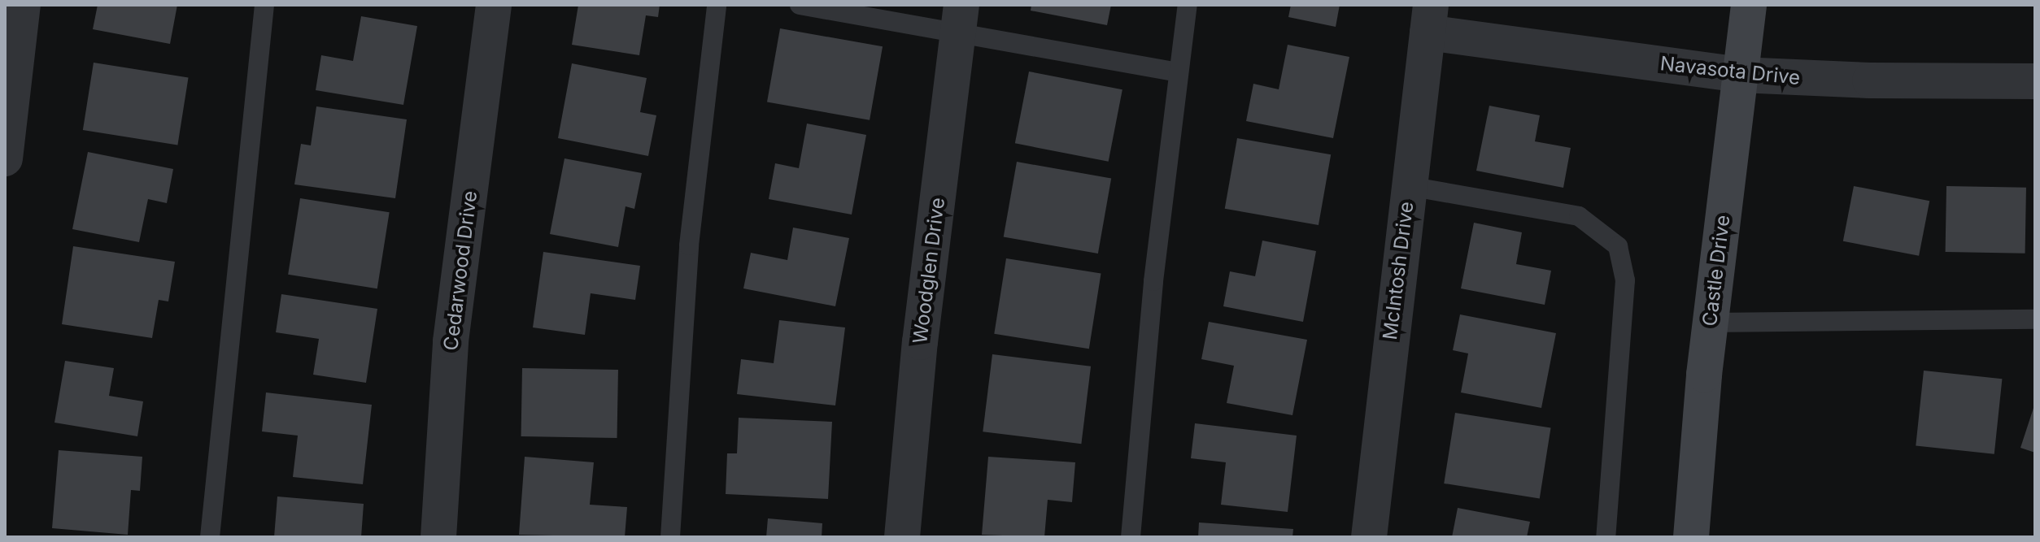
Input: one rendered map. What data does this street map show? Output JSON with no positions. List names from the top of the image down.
{
  "streets": {
    "main road": ["Castle Drive"],
    "street": [
      "Navasota Drive",
      "Cedarwood Drive",
      "Woodglen Drive",
      "McIntosh Drive"
    ]
  },
  "crossings": [
    ["Navasota Drive", "McIntosh Drive"],
    ["Navasota Drive", "Castle Drive"]
  ]
}
